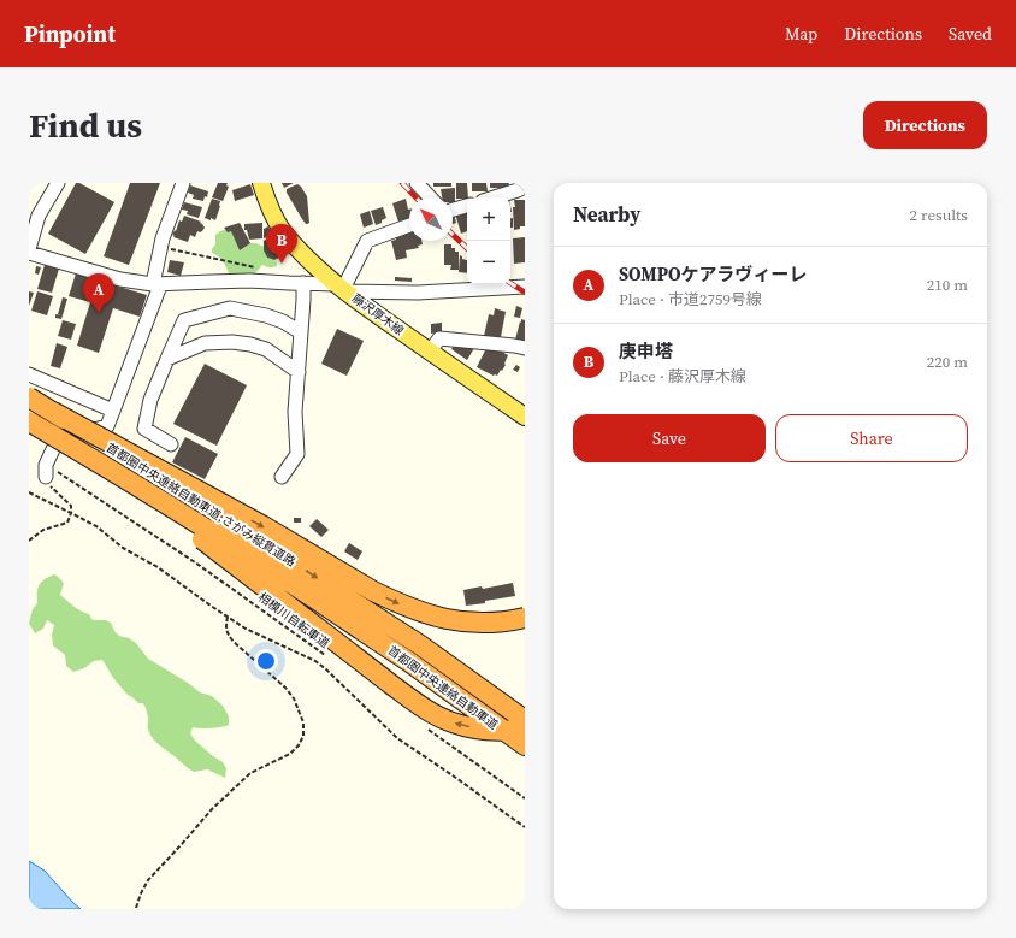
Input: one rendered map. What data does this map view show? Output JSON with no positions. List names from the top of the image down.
{
  "streets": {
    "highway": ["首都圏中央連絡自動車道;さがみ縦貫道路", "首都圏中央連絡自動車道"],
    "main road": ["藤沢厚木線"],
    "path": ["相模川自転車道"]
  },
  "crossings": [
    ["首都圏中央連絡自動車道;さがみ縦貫道路", "首都圏中央連絡自動車道"]
  ],
  "north": "top left",
  "page": {
    "header": "Pinpoint",
    "nav": ["Map", "Directions", "Saved"],
    "buttons": [
      "Directions",
      ["Save", "Share"]
    ],
    "title": "Find us",
    "heading": ["Nearby", "2 results"],
    "map_buttons": ["+", "−"],
    "pins": ["B", "A"],
    "list": [
      {
        "mark": "A",
        "name": "SOMPOケアラヴィーレ",
        "note": "Place · 市道2759号線",
        "value": "210 m"
      },
      {
        "mark": "B",
        "name": "庚申塔",
        "note": "Place · 藤沢厚木線",
        "value": "220 m"
      }
    ]
  }
}
